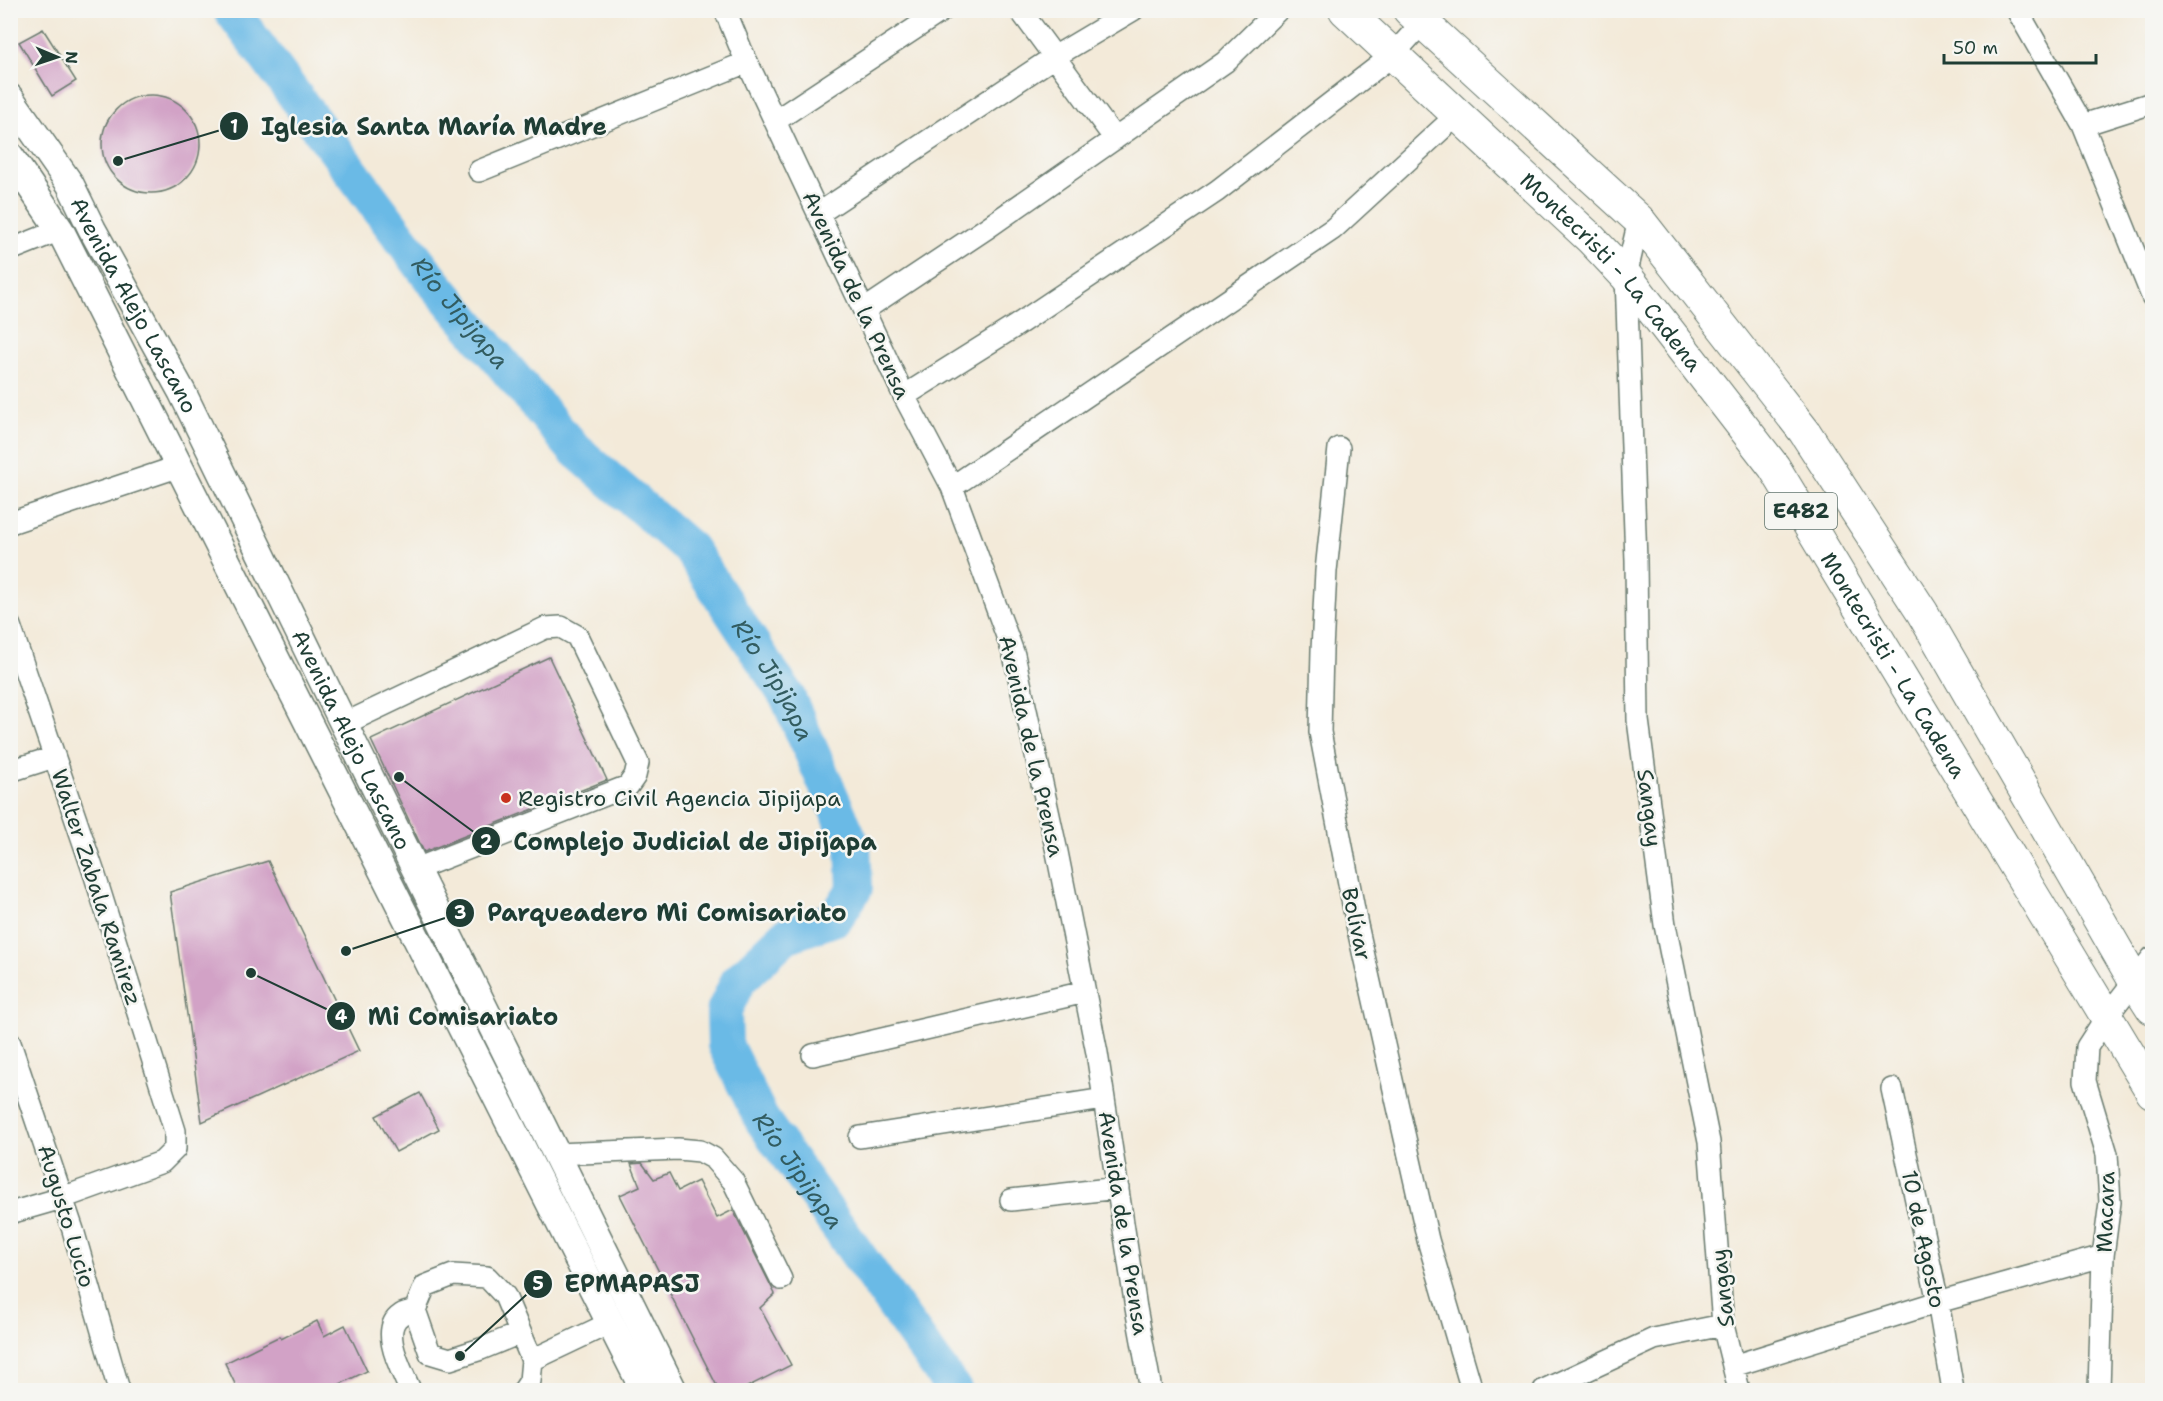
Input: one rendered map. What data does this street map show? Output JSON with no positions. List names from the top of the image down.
{
  "streets": {
    "highway": ["Montecristi - La Cadena", "E482"],
    "main road": ["Avenida Alejo Lascano"],
    "street": [
      "Avenida de la Prensa",
      "Sangay",
      "Walter Zabala Ramirez",
      "Bolívar",
      "Macara",
      "Augusto Lucio",
      "10 de Agosto"
    ]
  },
  "crossings": [
    ["Montecristi - La Cadena", "Sangay"],
    ["Montecristi - La Cadena", "Macara"],
    ["Walter Zabala Ramirez", "Augusto Lucio"]
  ],
  "water": ["Río Jipijapa"],
  "places": [
    "Iglesia Santa María Madre",
    "Complejo Judicial de Jipijapa",
    "Registro Civil Agencia Jipijapa",
    "Parqueadero Mi Comisariato",
    "Mi Comisariato",
    "EPMAPASJ"
  ],
  "scale_bar": "50 m",
  "north": "right"
}
